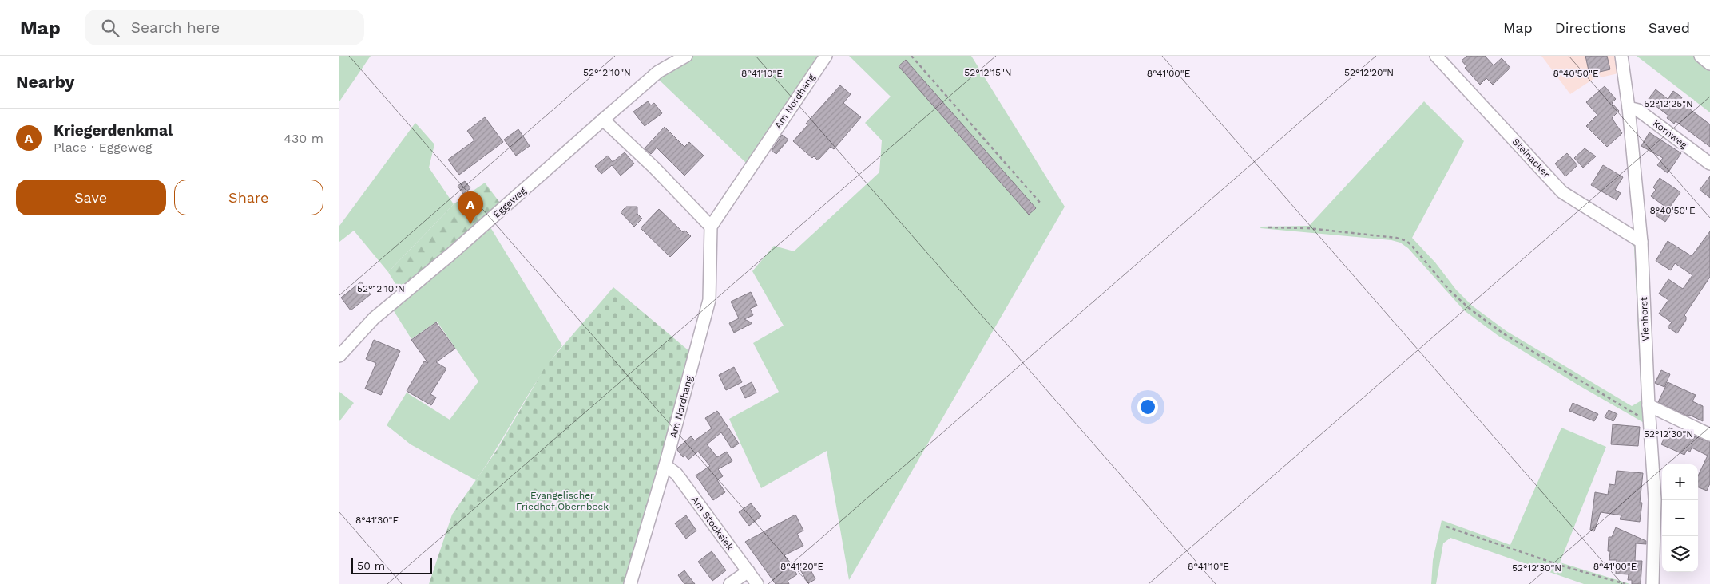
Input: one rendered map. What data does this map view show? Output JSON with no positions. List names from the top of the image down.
{
  "streets": {
    "street": [
      "Am Nordhang",
      "Kornweg",
      "Steinacker",
      "Eggeweg",
      "Vienhorst",
      "Am Stocksiek"
    ]
  },
  "crossings": [
    ["Am Nordhang", "Am Stocksiek"],
    ["Kornweg", "Vienhorst"],
    ["Steinacker", "Vienhorst"]
  ],
  "parks": ["Evangelischer Friedhof Obernbeck"],
  "scale_bar": "50 m",
  "page": {
    "header": "Map",
    "search": "Search here",
    "nav": ["Map", "Directions", "Saved"],
    "heading": "Nearby",
    "list": [
      {
        "mark": "A",
        "name": "Kriegerdenkmal",
        "note": "Place · Eggeweg",
        "value": "430 m"
      }
    ],
    "buttons": ["Save", "Share"],
    "pins": "A",
    "map_buttons": ["+", "−"],
    "scale": "50 m"
  },
  "coordinates": [
    "52°12'10\"N",
    "52°12'15\"N",
    "52°12'20\"N",
    "8°41'10\"E",
    "8°41'00\"E",
    "8°40'50\"E",
    "52°12'25\"N",
    "52°12'30\"N",
    "8°41'30\"E",
    "8°41'20\"E"
  ]
}
